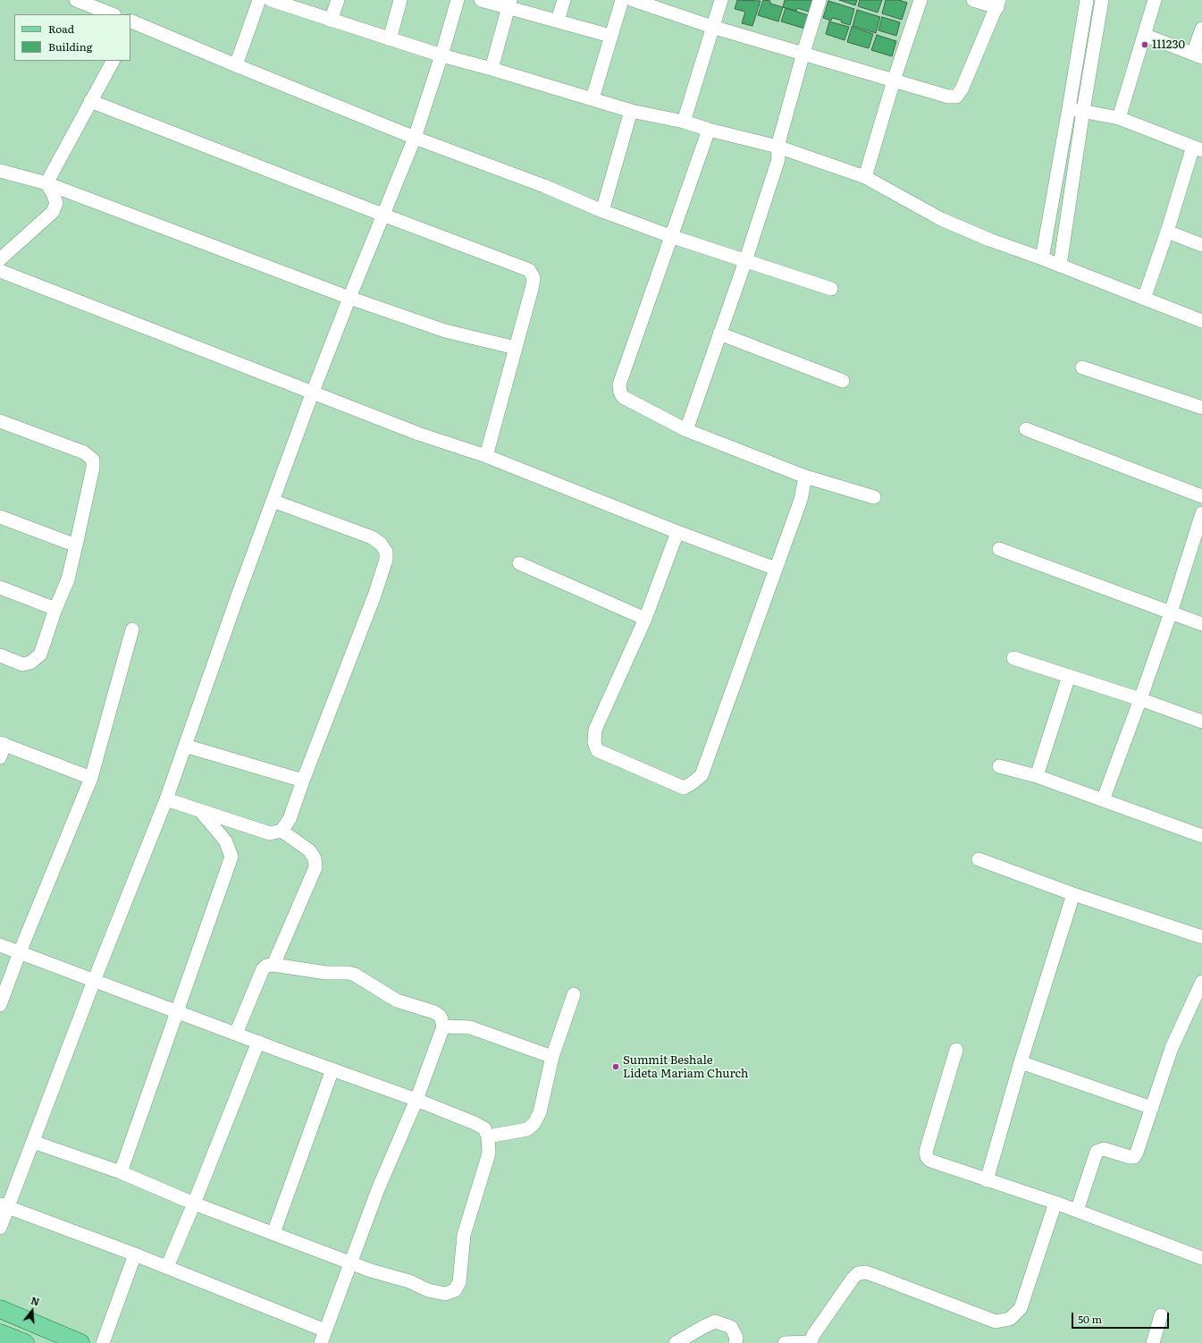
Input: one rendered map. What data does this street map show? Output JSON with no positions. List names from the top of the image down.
{
  "places": ["111230", "Summit Beshale Lideta Mariam Church"],
  "legend": ["Road", "Building"],
  "scale_bar": "50 m",
  "north": "top"
}
